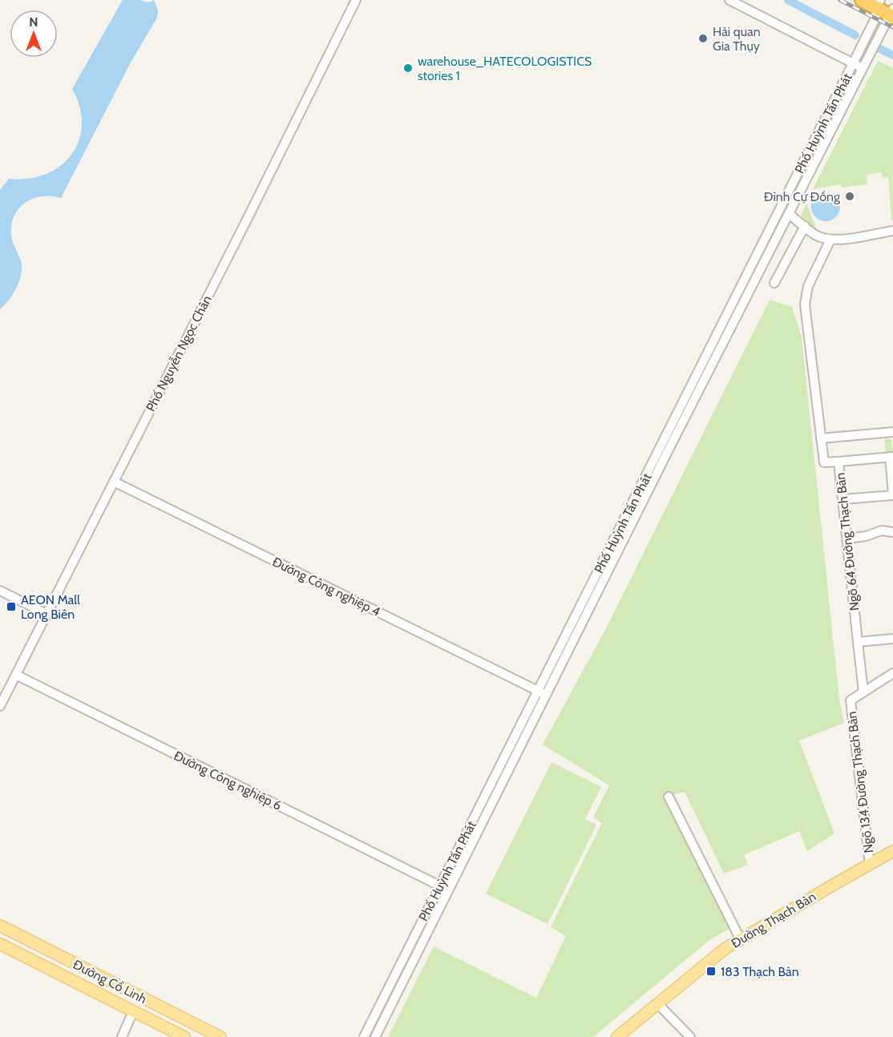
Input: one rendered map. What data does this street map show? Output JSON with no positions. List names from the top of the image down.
{
  "streets": {
    "main road": ["Đường Thạch Bàn", "Đường Cổ Linh"],
    "street": [
      "Phố Huỳnh Tấn Phát",
      "Phố Nguyễn Ngọc Chân",
      "Ngõ 64 Đường Thạch Bàn",
      "Đường Công nghiệp 4",
      "Đường Công nghiệp 6",
      "Ngõ 134 Đường Thạch Bàn"
    ]
  },
  "crossings": [
    ["Phố Huỳnh Tấn Phát", "Đường Công nghiệp 4"],
    ["Phố Huỳnh Tấn Phát", "Đường Công nghiệp 6"],
    ["Phố Nguyễn Ngọc Chân", "Đường Công nghiệp 4"],
    ["Phố Nguyễn Ngọc Chân", "Đường Công nghiệp 6"],
    ["Ngõ 64 Đường Thạch Bàn", "Ngõ 134 Đường Thạch Bàn"],
    ["Ngõ 134 Đường Thạch Bàn", "Đường Thạch Bàn"]
  ],
  "places": {
    "other": ["Hải quan Gia Thụy", "warehouse_HATECOLOGISTICS stories 1", "Đình Cự Đồng"],
    "transit": ["AEON Mall Long Biên", "183 Thạch Bàn"]
  },
  "north": "top"
}
